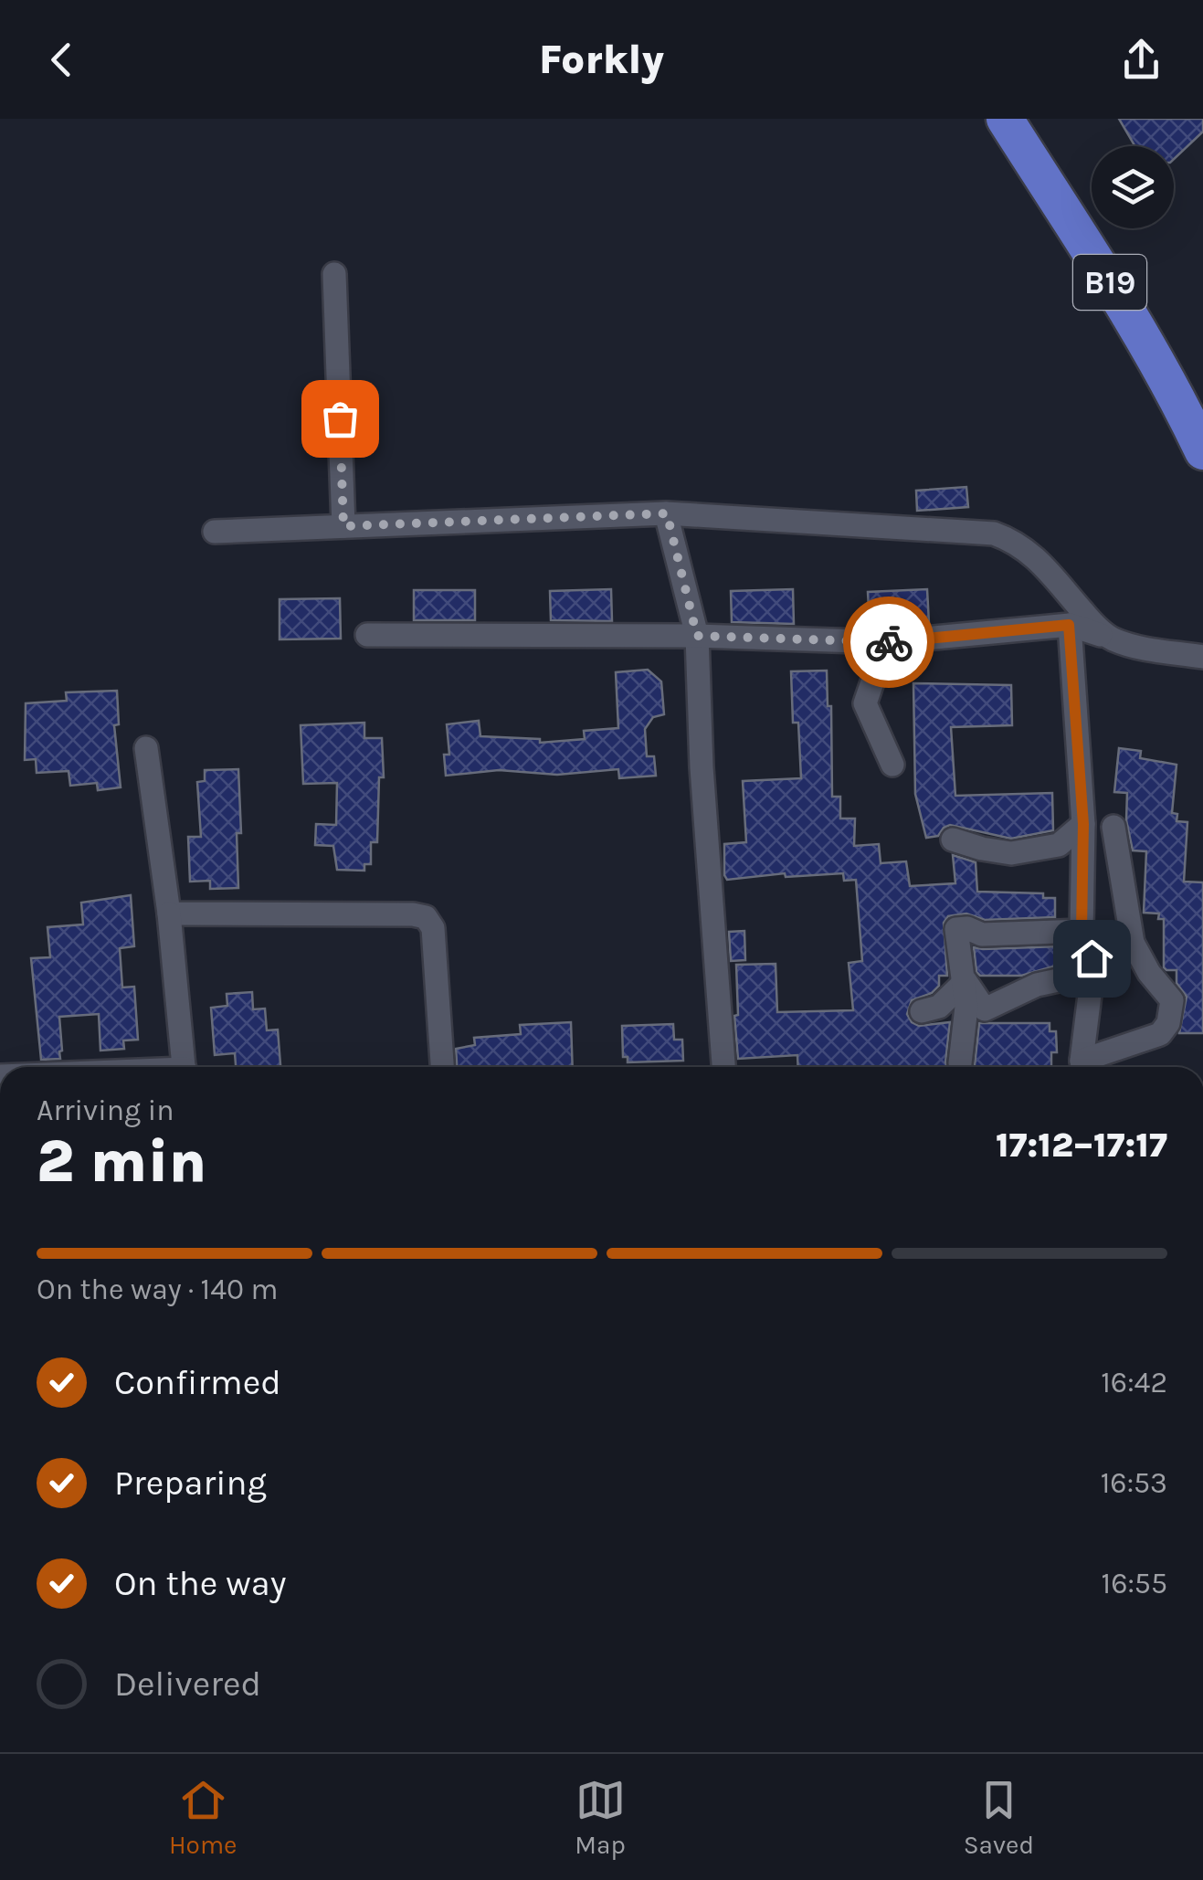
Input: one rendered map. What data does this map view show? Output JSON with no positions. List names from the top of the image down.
{
  "streets": {
    "highway": ["B19"]
  },
  "page": {
    "header": "Forkly",
    "heading": ["2 min", "Arriving in", "17:12–17:17"],
    "bar": "On the way · 140 m",
    "list": [
      ["Confirmed", "16:42"],
      ["Preparing", "16:53"],
      ["On the way", "16:55"],
      "Delivered"
    ],
    "tabs": ["Home", "Map", "Saved"]
  }
}
